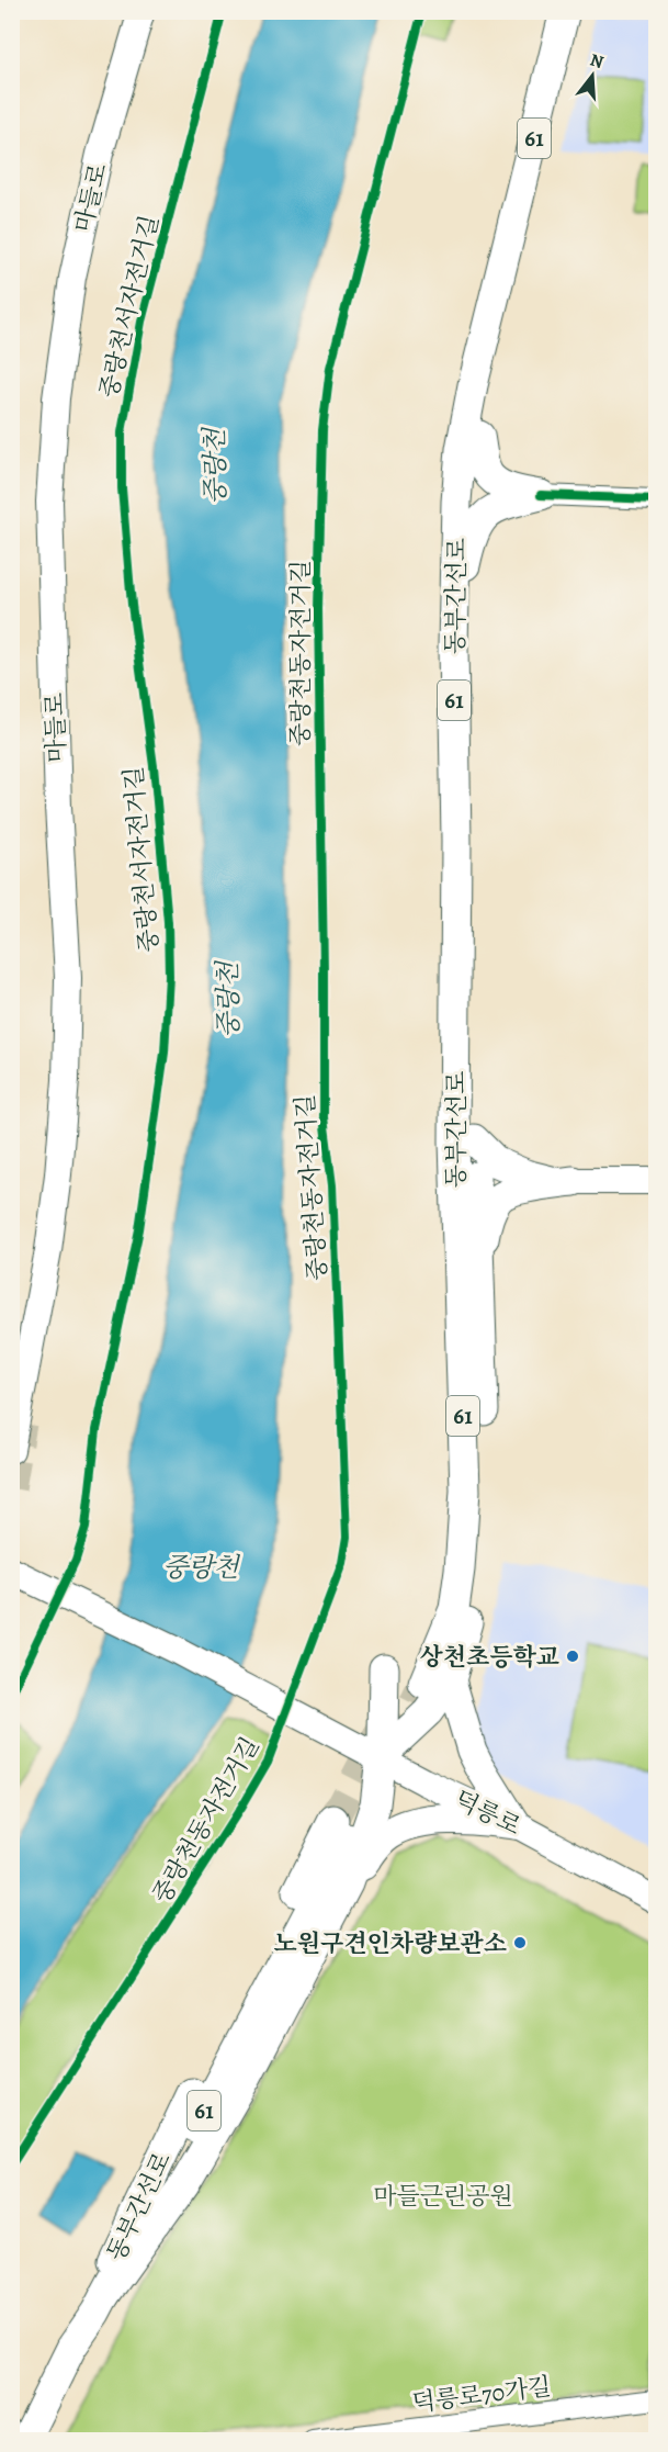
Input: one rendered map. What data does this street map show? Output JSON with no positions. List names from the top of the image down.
{
  "streets": {
    "highway": ["61", "동부간선로"],
    "main road": ["마들로", "덕릉로"],
    "street": ["덕릉로70가길"],
    "cycle path": ["중랑천서자전거길", "중랑천동자전거길"]
  },
  "water": ["중랑천"],
  "parks": ["마들근린공원"],
  "places": ["상천초등학교", "노원구견인차량보관소"],
  "north": "top"
}
